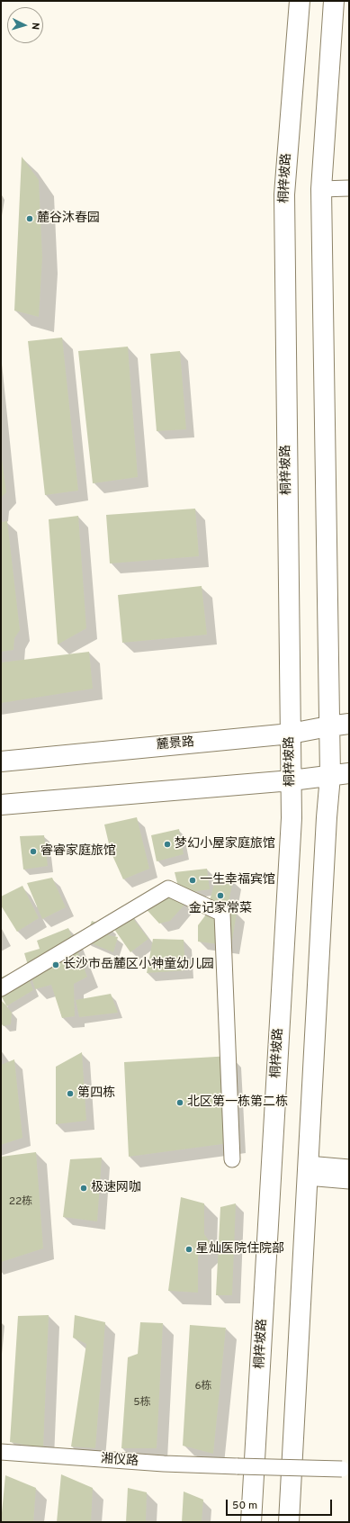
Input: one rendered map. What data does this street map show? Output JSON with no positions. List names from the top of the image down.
{
  "streets": {
    "main road": ["桐梓坡路", "麓景路"],
    "street": ["湘仪路"]
  },
  "crossings": [
    ["桐梓坡路", "麓景路"]
  ],
  "places": [
    "麓谷沐春园",
    "梦幻小屋家庭旅馆",
    "睿睿家庭旅馆",
    "一生幸福宾馆",
    "金记家常菜",
    "长沙市岳麓区小神童幼儿园",
    "第四栋",
    "北区第一栋第二栋",
    "极速网咖",
    "星灿医院住院部"
  ],
  "house_numbers": ["22栋", "6栋", "5栋"],
  "scale_bar": "50 m",
  "north": "right"
}
